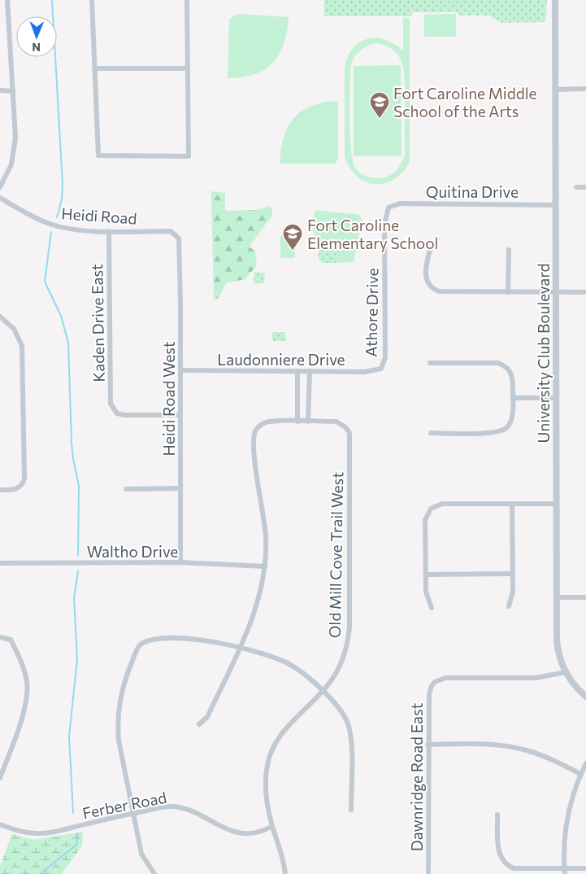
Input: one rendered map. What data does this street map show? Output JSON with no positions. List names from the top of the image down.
{
  "streets": {
    "street": [
      "Quitina Drive",
      "Heidi Road",
      "Athore Drive",
      "Kaden Drive East",
      "University Club Boulevard",
      "Laudonniere Drive",
      "Heidi Road West",
      "Waltho Drive",
      "Old Mill Cove Trail West",
      "Dawnridge Road East",
      "Ferber Road"
    ]
  },
  "crossings": [
    ["Quitina Drive", "Athore Drive"],
    ["Quitina Drive", "University Club Boulevard"],
    ["Heidi Road", "Kaden Drive East"],
    ["Heidi Road", "Heidi Road West"],
    ["Athore Drive", "Laudonniere Drive"],
    ["Kaden Drive East", "Heidi Road West"],
    ["University Club Boulevard", "Dawnridge Road East"],
    ["Laudonniere Drive", "Heidi Road West"],
    ["Heidi Road West", "Waltho Drive"],
    ["Old Mill Cove Trail West", "Ferber Road"]
  ],
  "places": {
    "school or university": ["Fort Caroline Middle School of the Arts", "Fort Caroline Elementary School"]
  },
  "north": "bottom"
}
